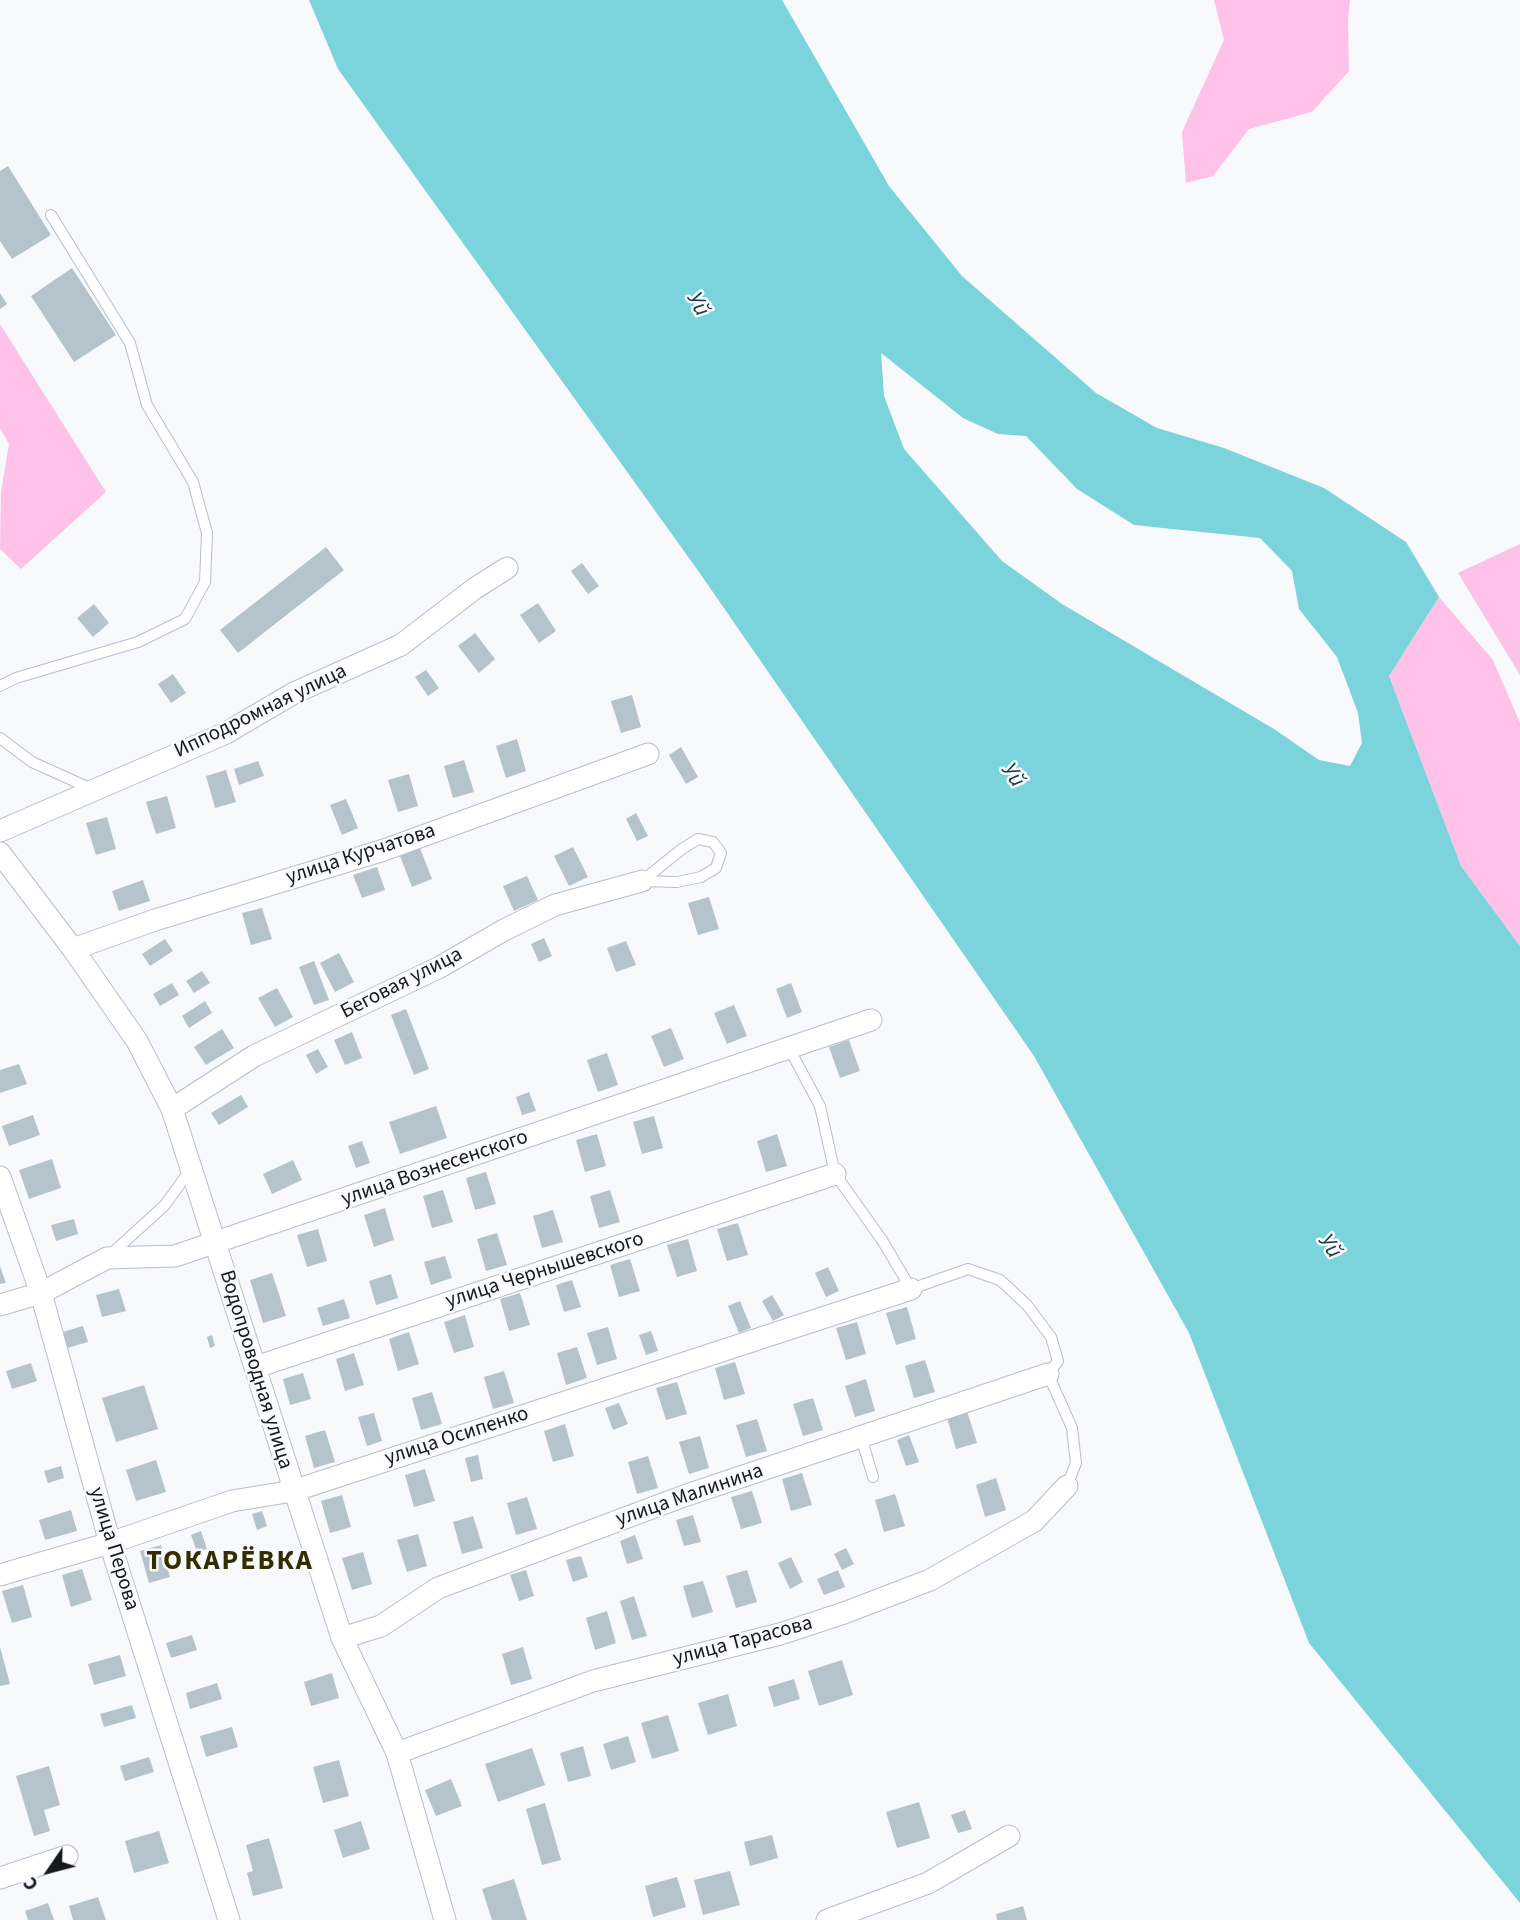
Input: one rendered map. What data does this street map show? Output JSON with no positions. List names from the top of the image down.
{
  "streets": {
    "street": [
      "Ипподромная улица",
      "улица Курчатова",
      "Беговая улица",
      "улица Вознесенского",
      "улица Чернышевского",
      "Водопроводная улица",
      "улица Осипенко",
      "улица Малинина",
      "улица Перова",
      "улица Тарасова"
    ]
  },
  "crossings": [
    ["улица Курчатова", "Водопроводная улица"],
    ["Беговая улица", "Водопроводная улица"],
    ["улица Вознесенского", "Водопроводная улица"],
    ["улица Вознесенского", "улица Перова"],
    ["улица Чернышевского", "Водопроводная улица"],
    ["Водопроводная улица", "улица Осипенко"],
    ["Водопроводная улица", "улица Малинина"],
    ["Водопроводная улица", "улица Тарасова"],
    ["улица Осипенко", "улица Перова"]
  ],
  "districts": ["ТОКАРЁВКА"],
  "water": ["Уй"],
  "north": "bottom left"
}
